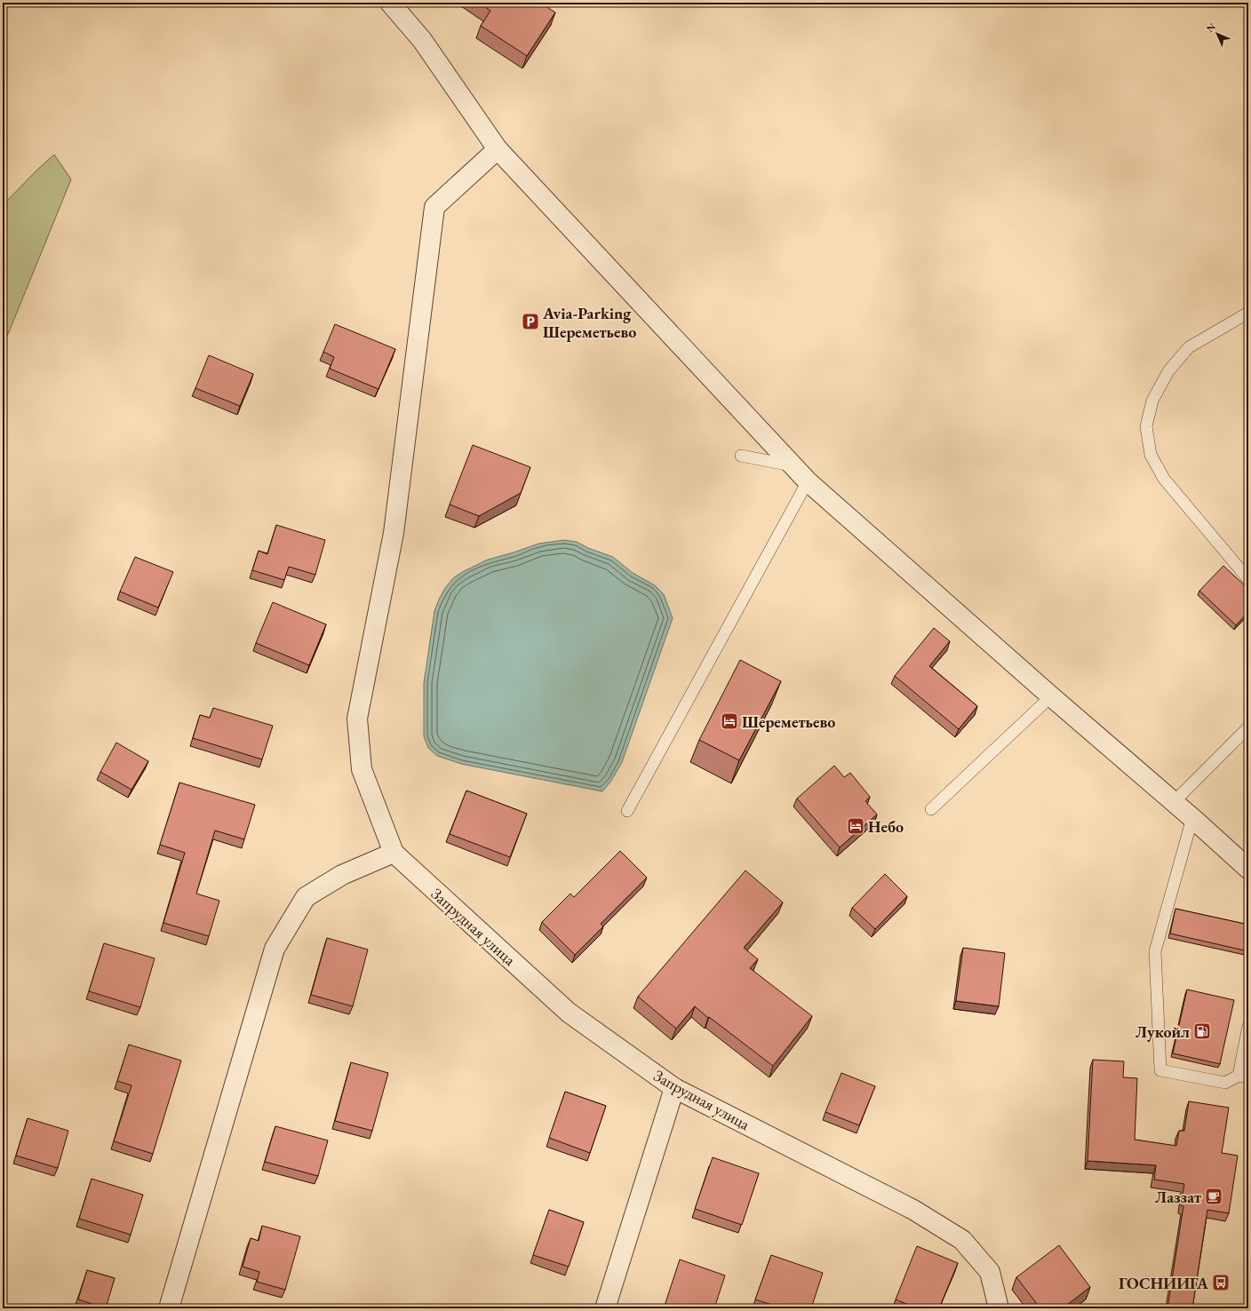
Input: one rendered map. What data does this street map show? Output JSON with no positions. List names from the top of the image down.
{
  "streets": {
    "street": ["Запрудная улица"]
  },
  "places": {
    "parking": ["Avia-Parking Шереметьево"],
    "hotel": ["Шереметьево", "Небо"],
    "fuel station": ["Лукойл"],
    "cafe": ["Лаззат"],
    "bus stop": ["ГОСНИИГА"]
  },
  "north": "top left"
}
